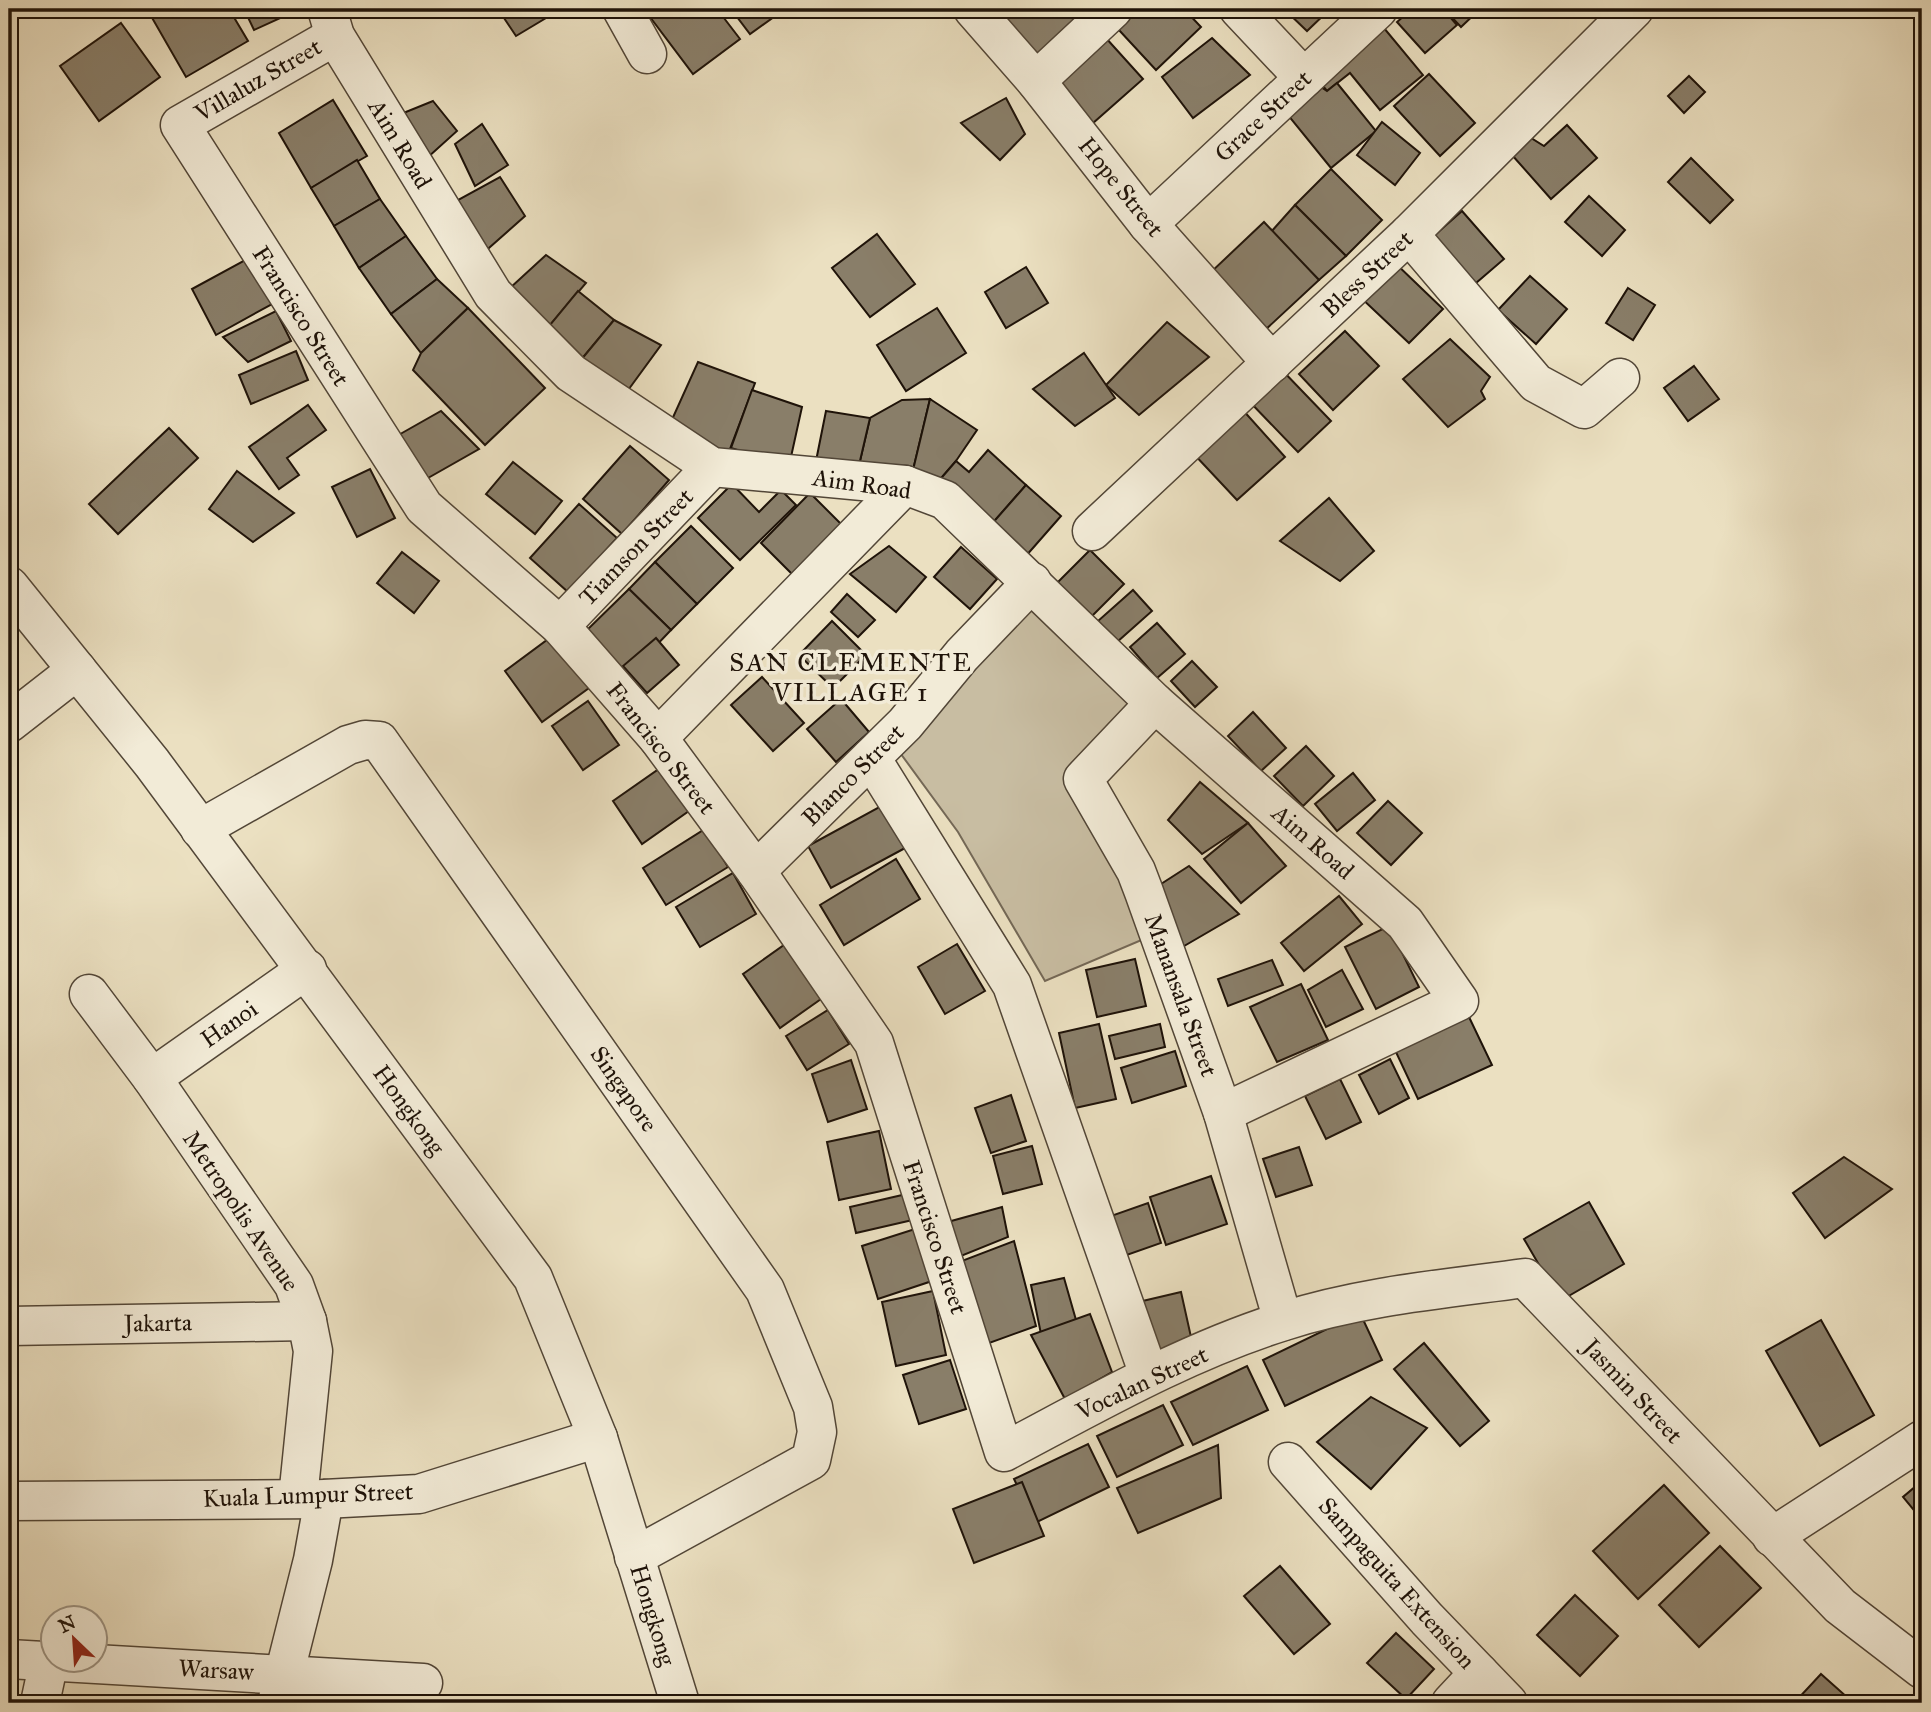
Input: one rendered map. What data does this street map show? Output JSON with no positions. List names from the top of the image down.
{
  "streets": {
    "street": [
      "Villaluz Street",
      "Grace Street",
      "Aim Road",
      "Hope Street",
      "Bless Street",
      "Francisco Street",
      "Tiamson Street",
      "Blanco Street",
      "Manansala Street",
      "Hanoi",
      "Singapore",
      "Hongkong",
      "Metropolis Avenue",
      "Jakarta",
      "Vocalan Street",
      "Jasmin Street",
      "Kuala Lumpur Street",
      "Sampaguita Extension",
      "Warsaw"
    ]
  },
  "crossings": [
    ["Villaluz Street", "Aim Road"],
    ["Villaluz Street", "Francisco Street"],
    ["Grace Street", "Hope Street"],
    ["Aim Road", "Tiamson Street"],
    ["Aim Road", "Blanco Street"],
    ["Aim Road", "Manansala Street"],
    ["Hope Street", "Bless Street"],
    ["Francisco Street", "Tiamson Street"],
    ["Francisco Street", "Blanco Street"],
    ["Francisco Street", "Vocalan Street"],
    ["Manansala Street", "Vocalan Street"],
    ["Manansala Street", "Jasmin Street"],
    ["Hanoi", "Hongkong"],
    ["Hanoi", "Metropolis Avenue"],
    ["Singapore", "Hongkong"],
    ["Hongkong", "Kuala Lumpur Street"],
    ["Metropolis Avenue", "Jakarta"],
    ["Metropolis Avenue", "Kuala Lumpur Street"],
    ["Metropolis Avenue", "Warsaw"],
    ["Vocalan Street", "Jasmin Street"]
  ],
  "districts": ["SAN CLEMENTE VILLAGE 1"],
  "north": "top left"
}
